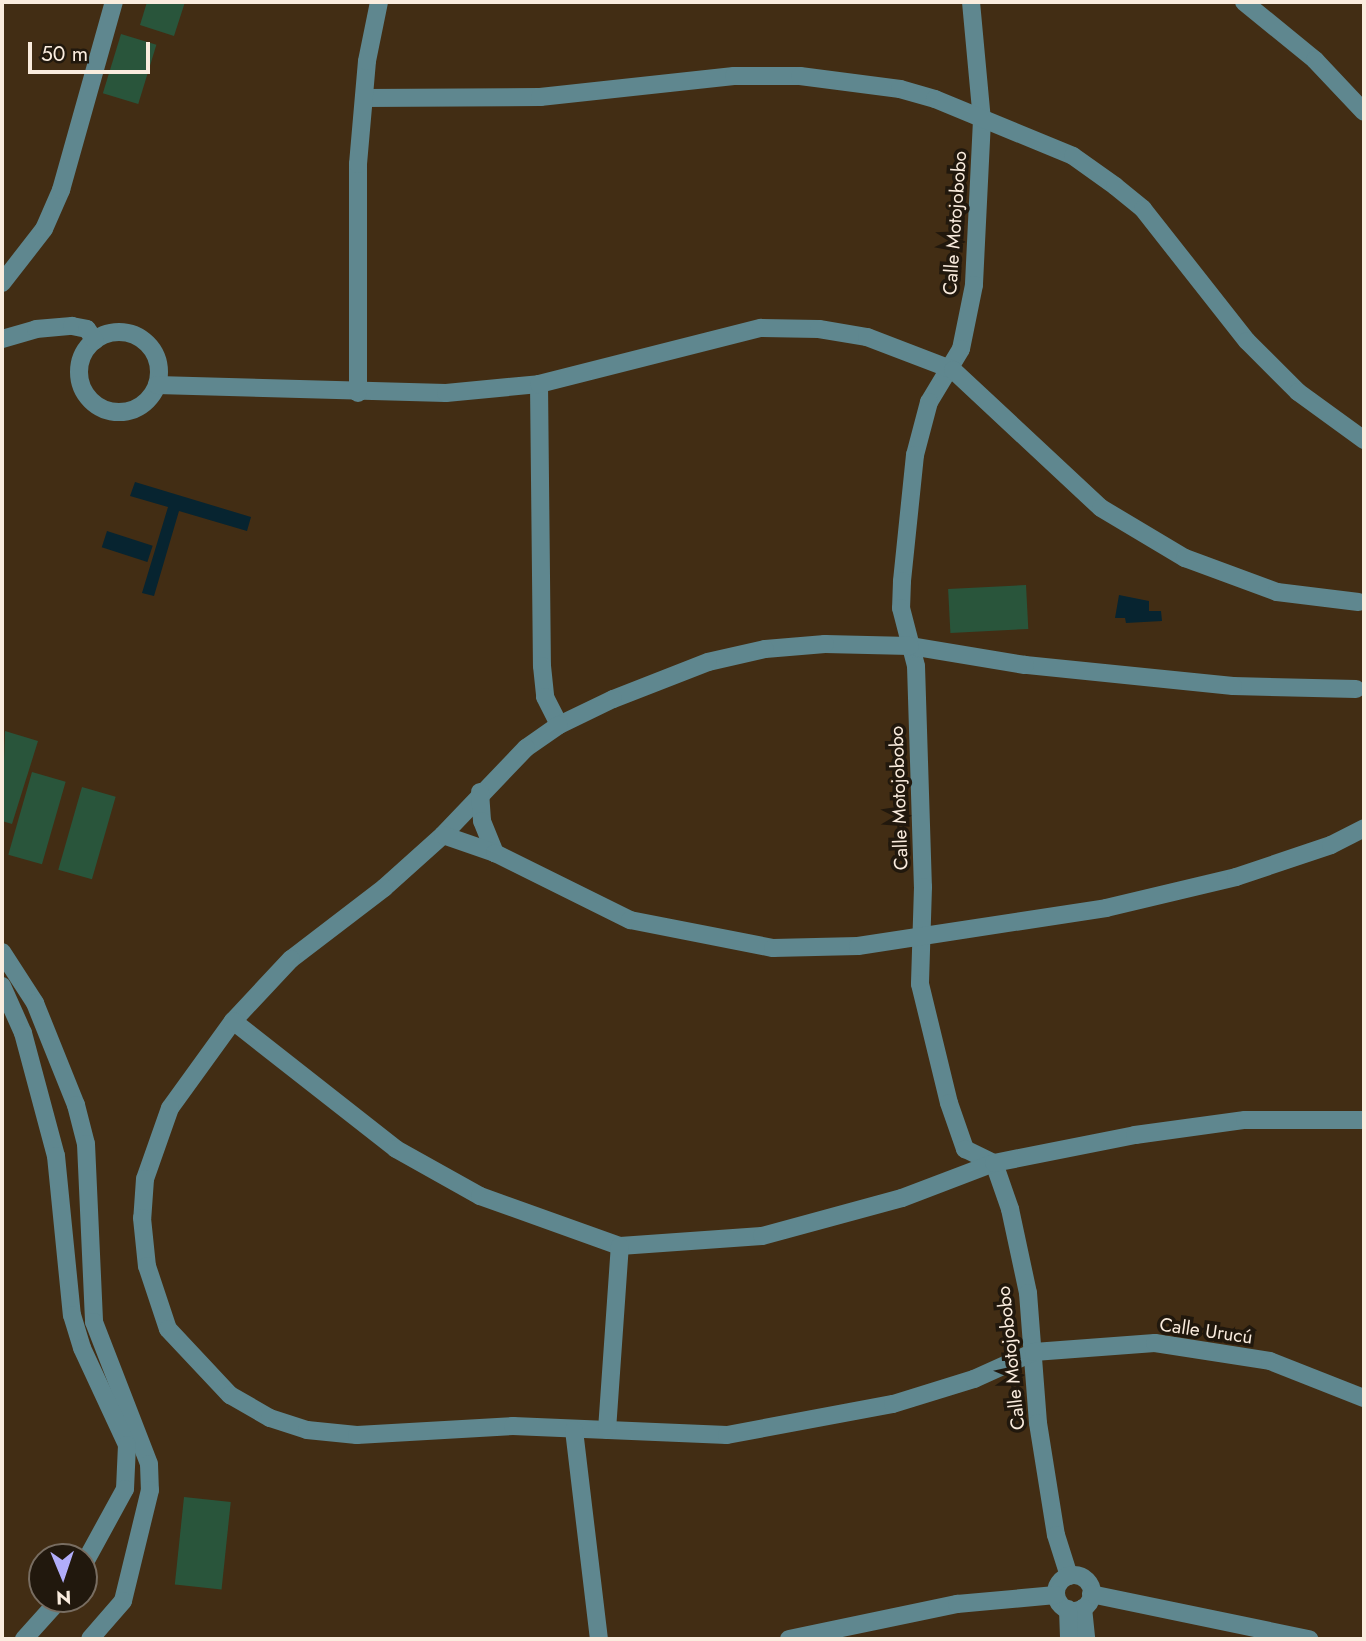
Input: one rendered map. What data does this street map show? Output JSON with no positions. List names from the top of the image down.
{
  "streets": {
    "street": ["Calle Motojobobo", "Calle Urucú"]
  },
  "crossings": [
    ["Calle Motojobobo", "Calle Urucú"]
  ],
  "scale_bar": "50 m",
  "north": "bottom"
}
